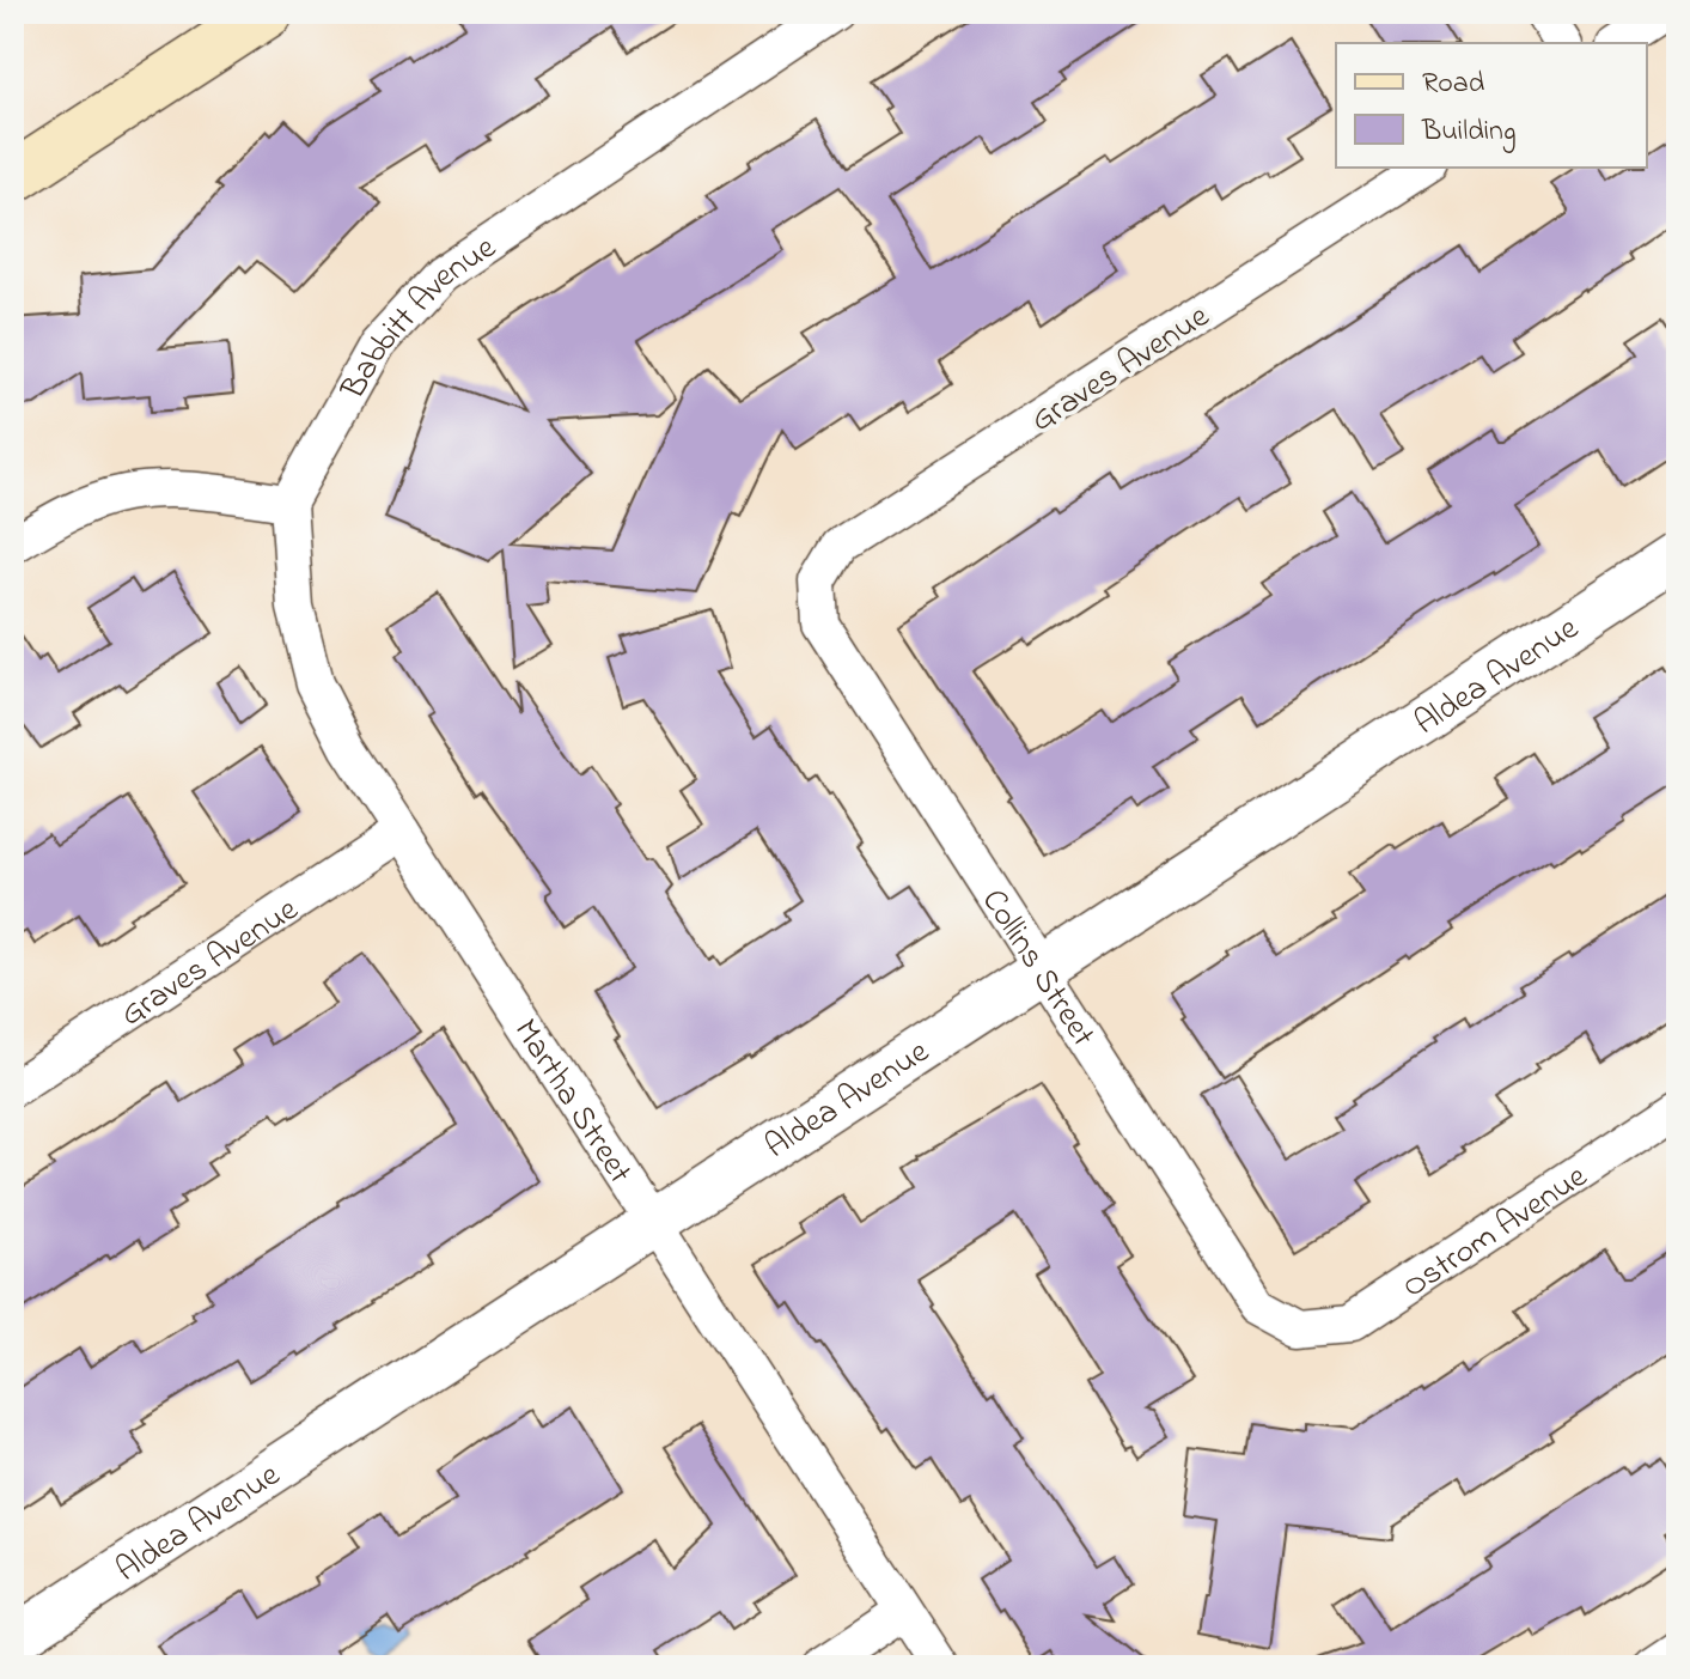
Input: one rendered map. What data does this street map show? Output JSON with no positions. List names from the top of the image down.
{
  "streets": {
    "street": [
      "Babbitt Avenue",
      "Graves Avenue",
      "Aldea Avenue",
      "Collins Street",
      "Martha Street",
      "Ostrom Avenue"
    ]
  },
  "crossings": [
    ["Babbitt Avenue", "Martha Street"],
    ["Graves Avenue", "Collins Street"],
    ["Graves Avenue", "Martha Street"],
    ["Aldea Avenue", "Collins Street"],
    ["Aldea Avenue", "Martha Street"],
    ["Collins Street", "Ostrom Avenue"]
  ],
  "legend": ["Road", "Building"]
}
